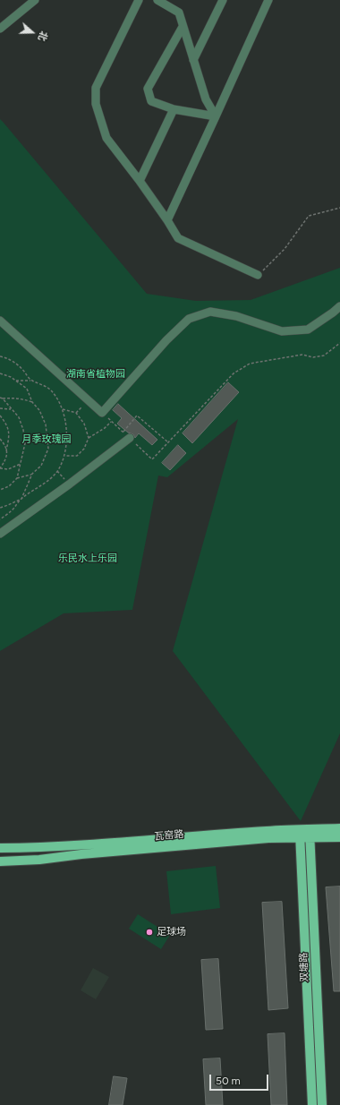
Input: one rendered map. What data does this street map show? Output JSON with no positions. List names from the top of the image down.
{
  "streets": {
    "main road": ["瓦窑路", "双塘路"]
  },
  "crossings": [
    ["瓦窑路", "双塘路"]
  ],
  "parks": ["湖南省植物园", "月季玫瑰园", "乐民水上乐园"],
  "places": ["足球场"],
  "scale_bar": "50 m",
  "north": "right"
}
